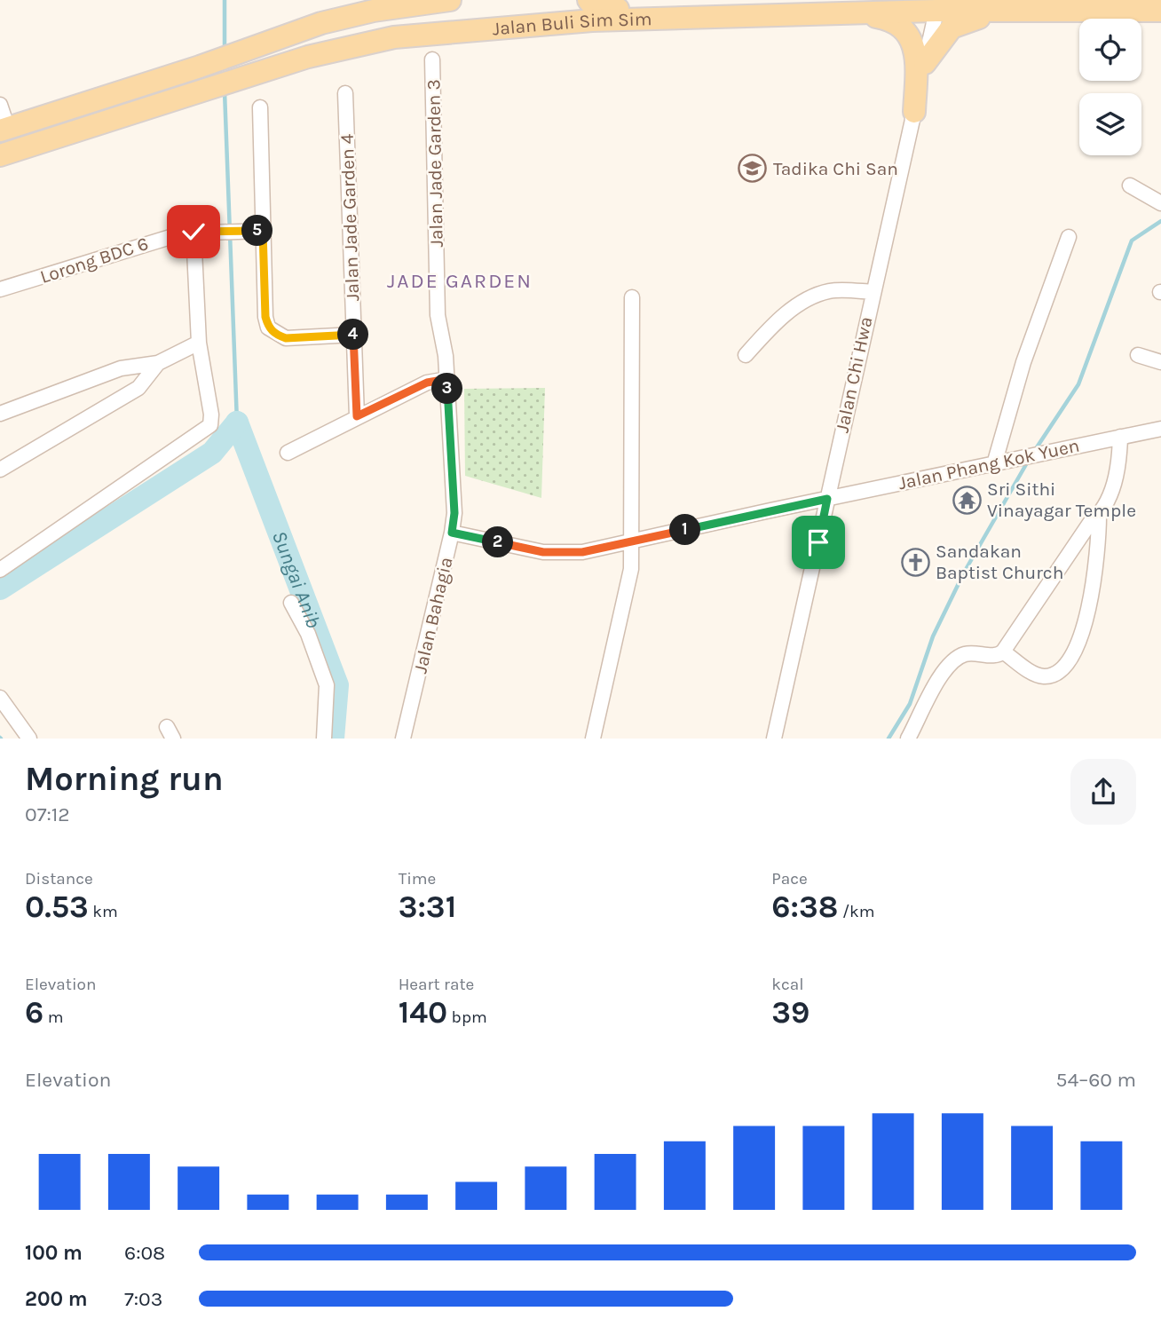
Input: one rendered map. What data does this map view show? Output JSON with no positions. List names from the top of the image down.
{
  "streets": {
    "main road": ["Jalan Buli Sim Sim"],
    "street": [
      "Jalan Jade Garden 3",
      "Jalan Jade Garden 4",
      "Lorong BDC 6",
      "Jalan Chi Hwa",
      "Jalan Phang Kok Yuen",
      "Jalan Bahagia"
    ]
  },
  "crossings": [
    ["Jalan Buli Sim Sim", "Jalan Chi Hwa"],
    ["Jalan Jade Garden 3", "Jalan Bahagia"],
    ["Jalan Chi Hwa", "Jalan Phang Kok Yuen"],
    ["Jalan Phang Kok Yuen", "Jalan Bahagia"]
  ],
  "districts": ["JADE GARDEN"],
  "water": ["Sungai Anib"],
  "places": {
    "school or university": ["Tadika Chi San"],
    "temple": ["Sri Sithi Vinayagar Temple"],
    "church": ["Sandakan Baptist Church"]
  },
  "page": {
    "pins": [
      "5",
      "4",
      "3",
      "1",
      "2"
    ],
    "heading": ["Morning run", "07:12"],
    "stats": [
      ["Distance", "0.53 km"],
      ["Time", "3:31"],
      ["Pace", "6:38 /km"],
      ["Elevation", "6 m"],
      ["Heart rate", "140 bpm"],
      ["kcal", "39"]
    ],
    "chart": ["Elevation", "54–60 m"],
    "list": [
      {
        "name": "100 m",
        "note": "6:08"
      },
      {
        "name": "200 m",
        "note": "7:03"
      }
    ]
  }
}
